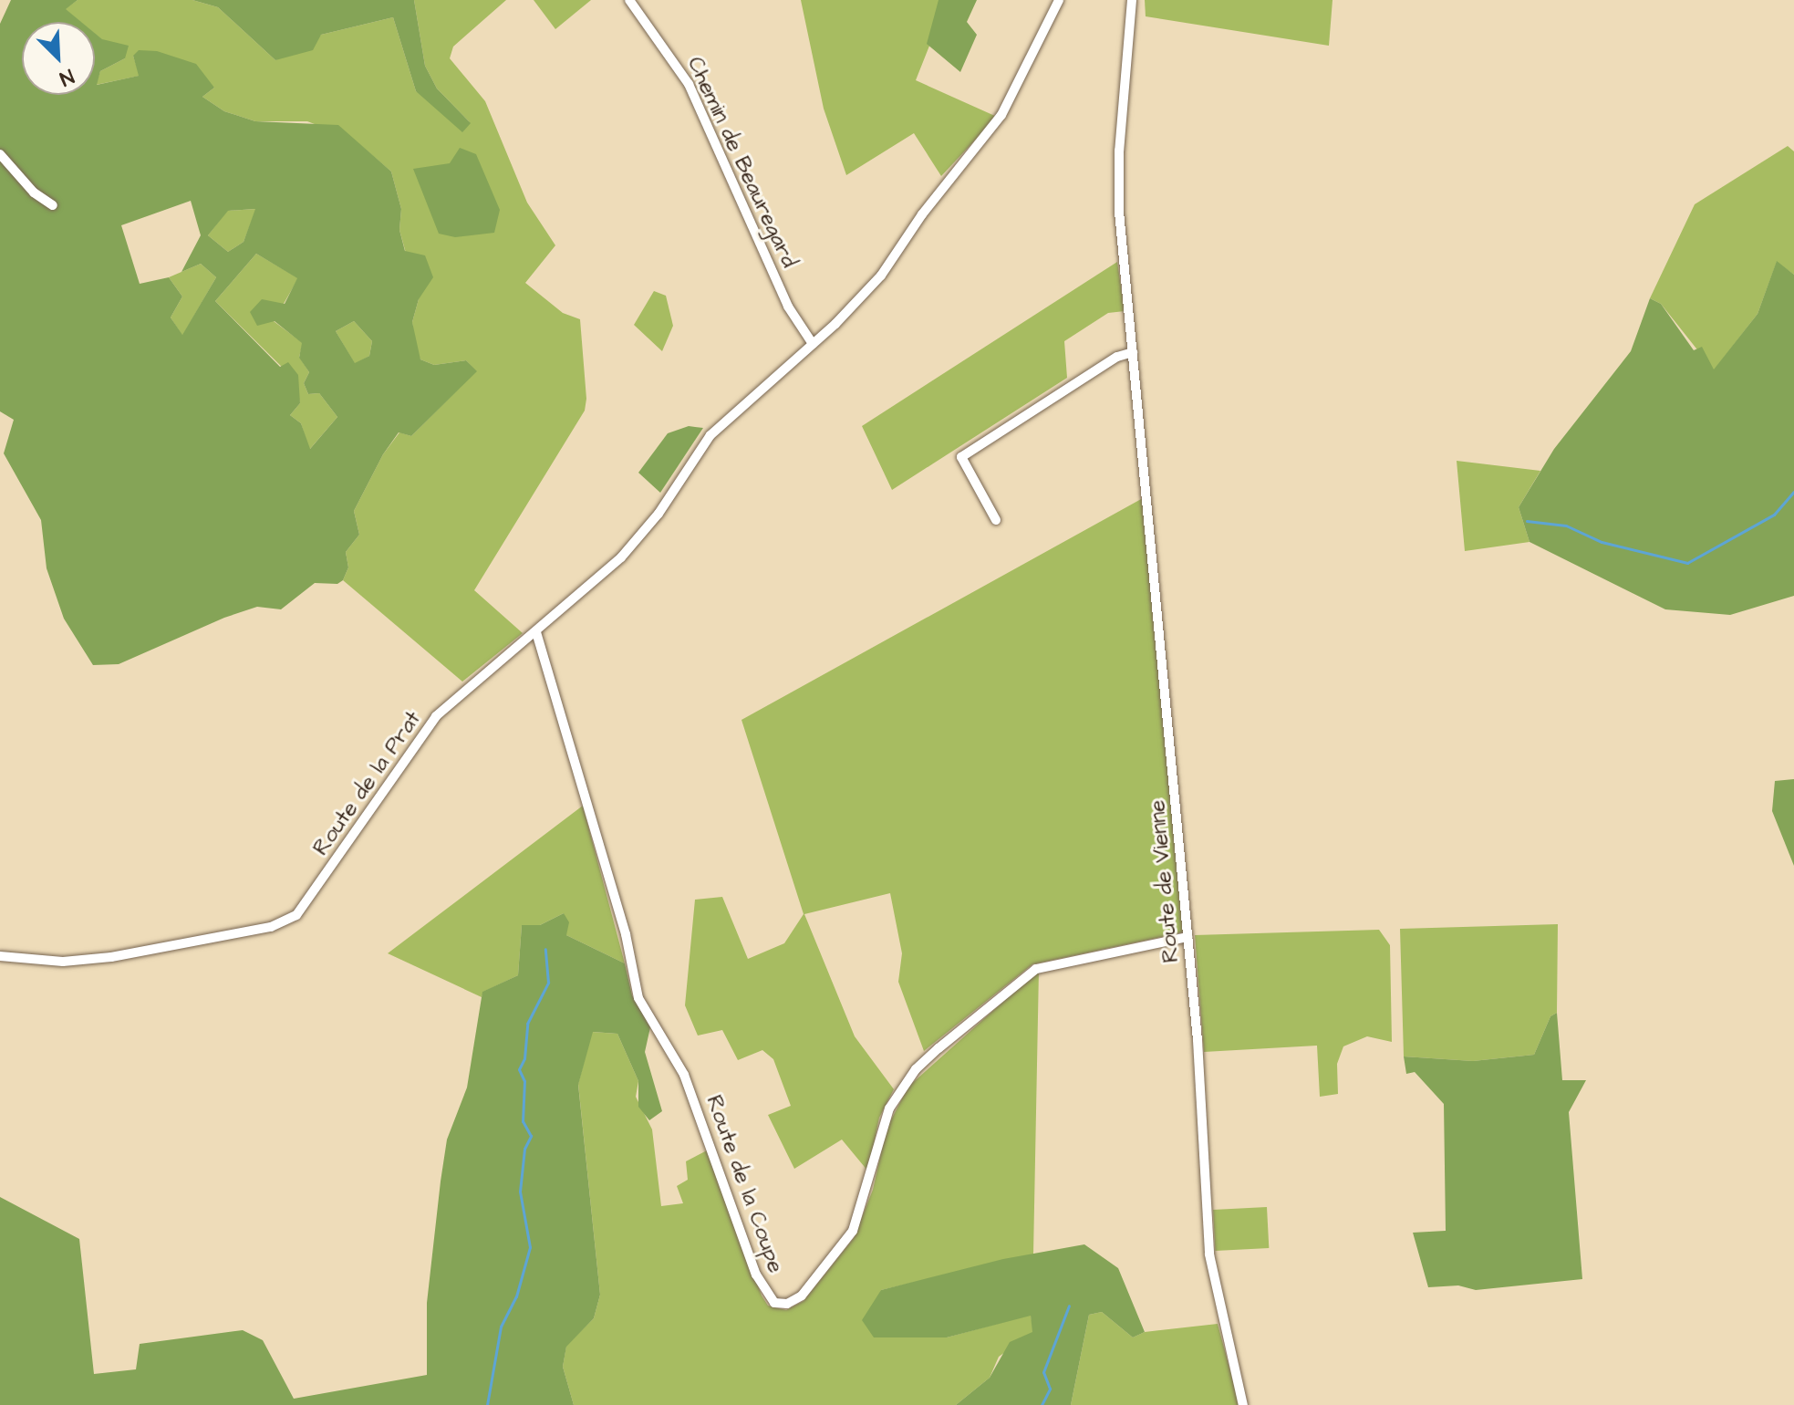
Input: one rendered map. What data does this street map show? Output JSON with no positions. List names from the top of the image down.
{
  "streets": {
    "street": [
      "Chemin de Beauregard",
      "Route de la Prat",
      "Route de Vienne",
      "Route de la Coupe"
    ]
  },
  "crossings": [
    ["Chemin de Beauregard", "Route de la Prat"],
    ["Route de la Prat", "Route de la Coupe"],
    ["Route de Vienne", "Route de la Coupe"]
  ],
  "north": "bottom right"
}
